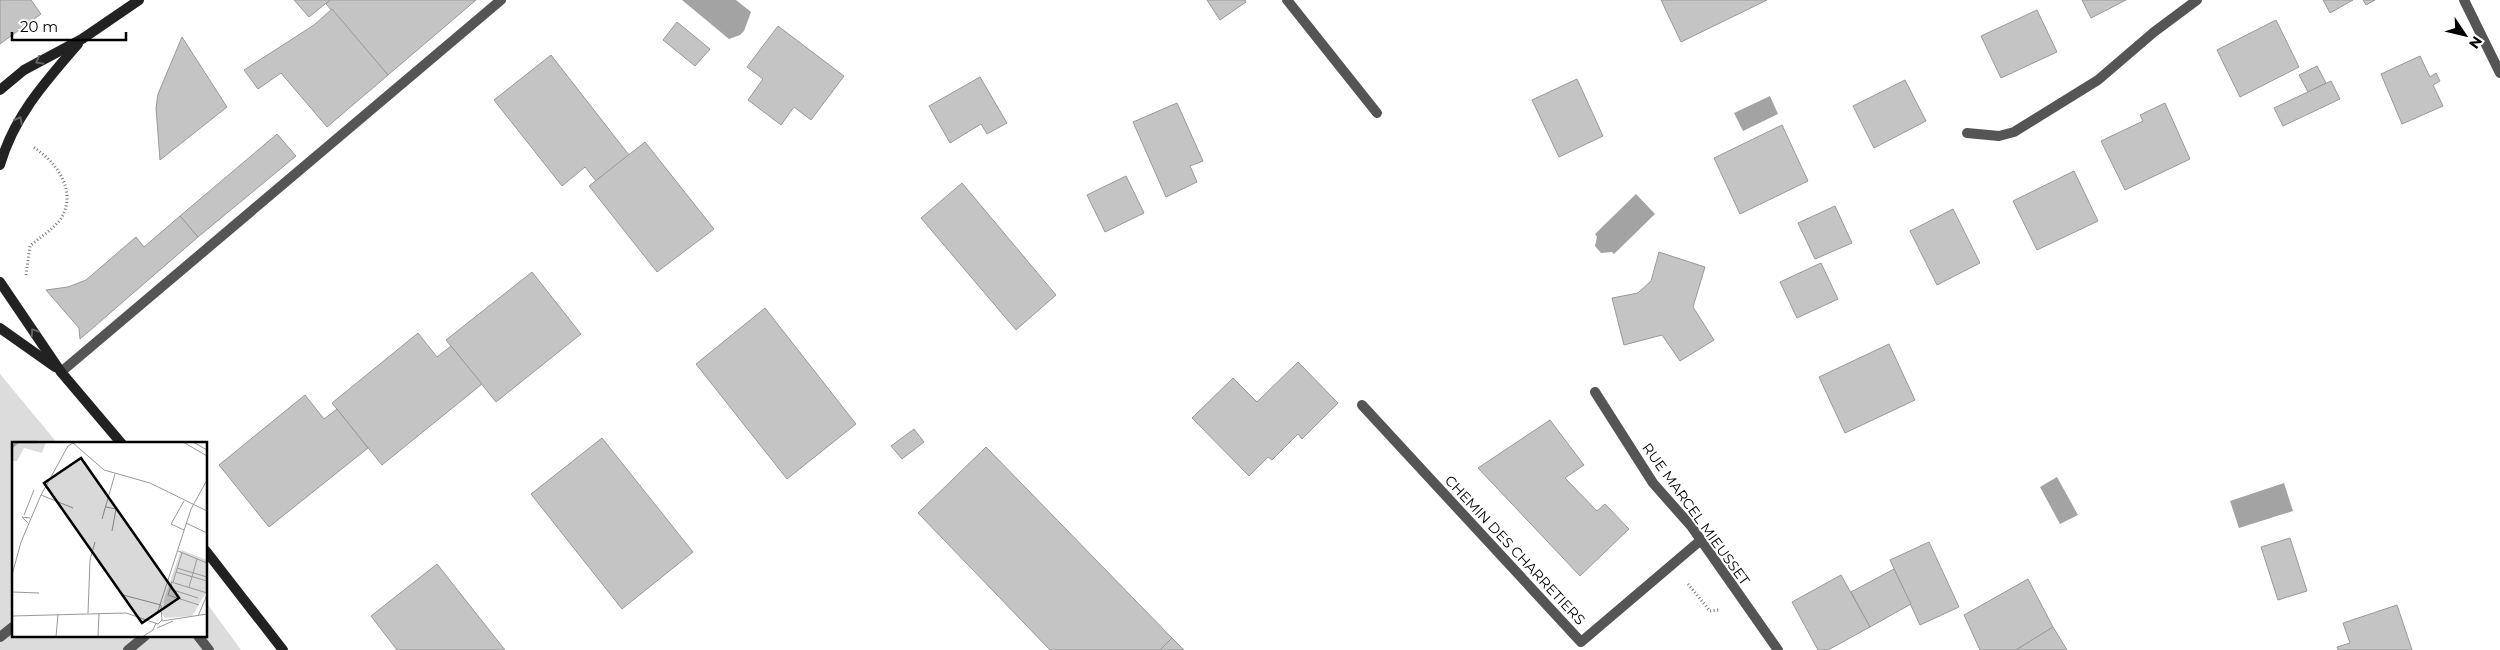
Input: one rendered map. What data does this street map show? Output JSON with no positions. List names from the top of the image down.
{
  "streets": {
    "street": ["RUE MARCEL MIEUSSET", "CHEMIN DES CHARRETIERS"]
  },
  "crossings": [
    ["RUE MARCEL MIEUSSET", "CHEMIN DES CHARRETIERS"]
  ],
  "scale_bar": "20 m",
  "north": "bottom right"
}
